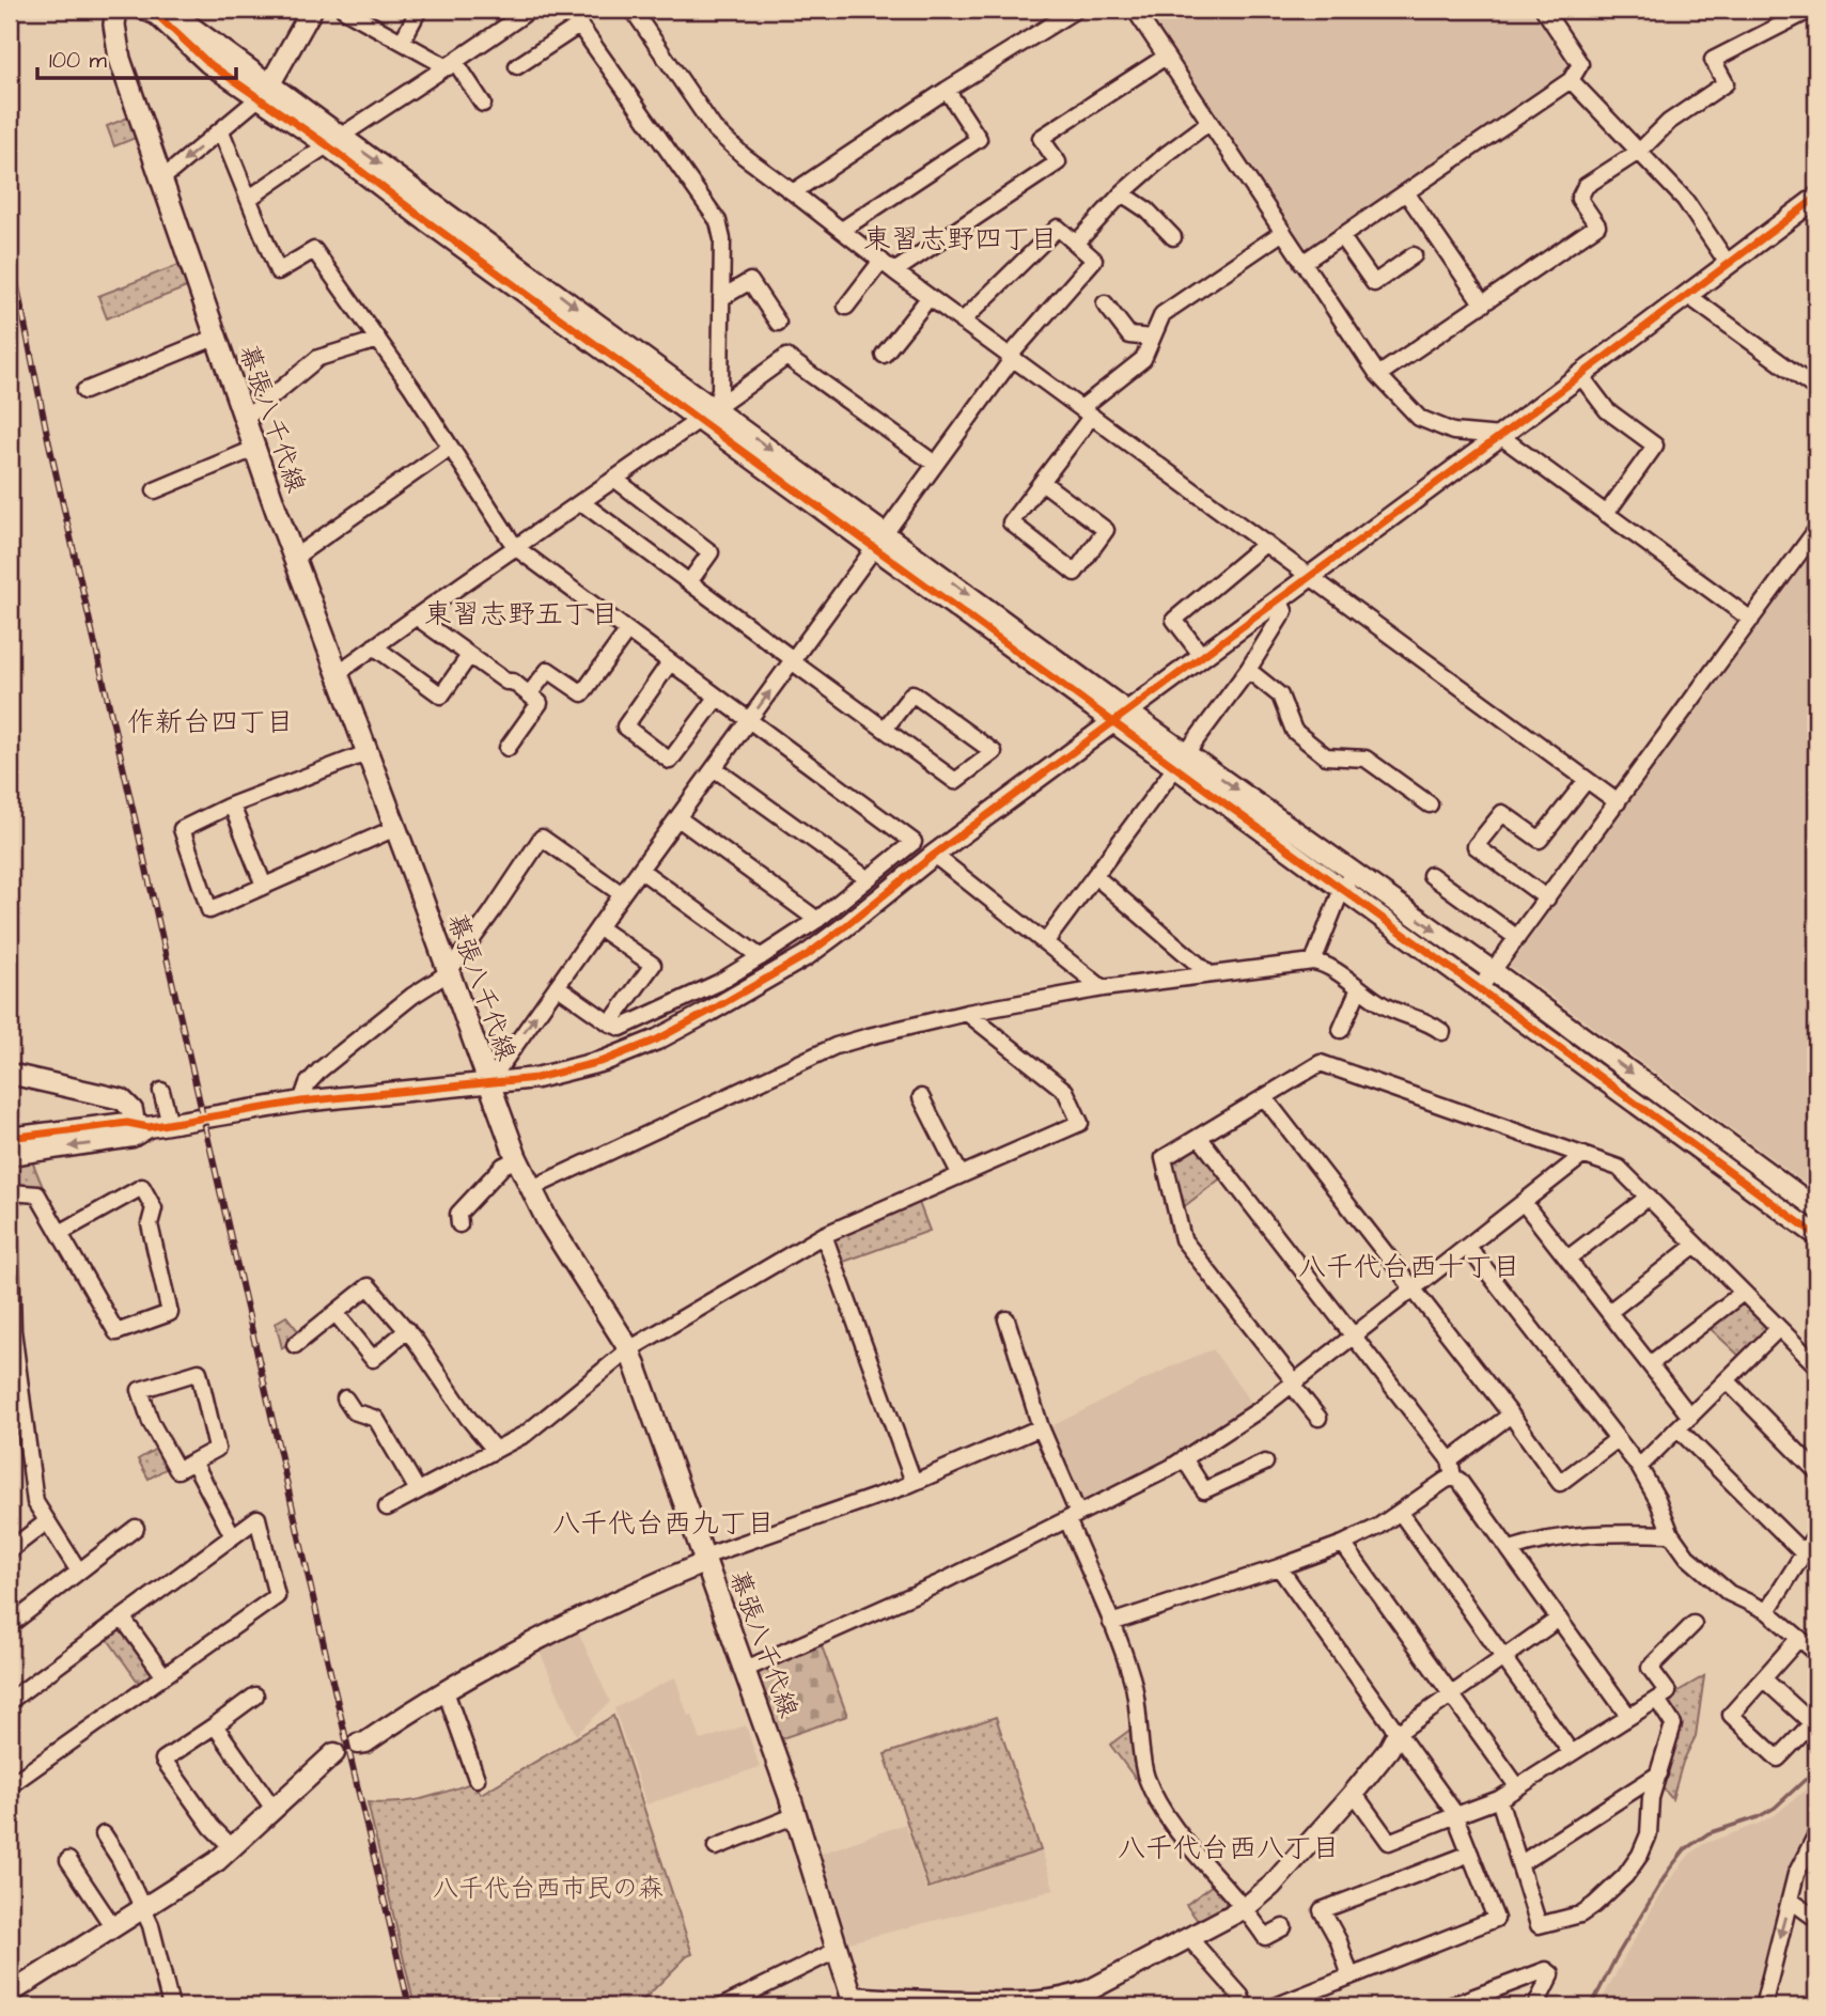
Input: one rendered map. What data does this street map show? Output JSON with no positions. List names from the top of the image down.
{
  "streets": {
    "main road": ["幕張八千代線"]
  },
  "districts": [
    "東習志野四丁目",
    "東習志野五丁目",
    "作新台四丁目",
    "八千代台西十丁目",
    "八千代台西九丁目",
    "八千代台西八丁目"
  ],
  "parks": ["八千代台西市民の森"],
  "scale_bar": "100 m"
}
